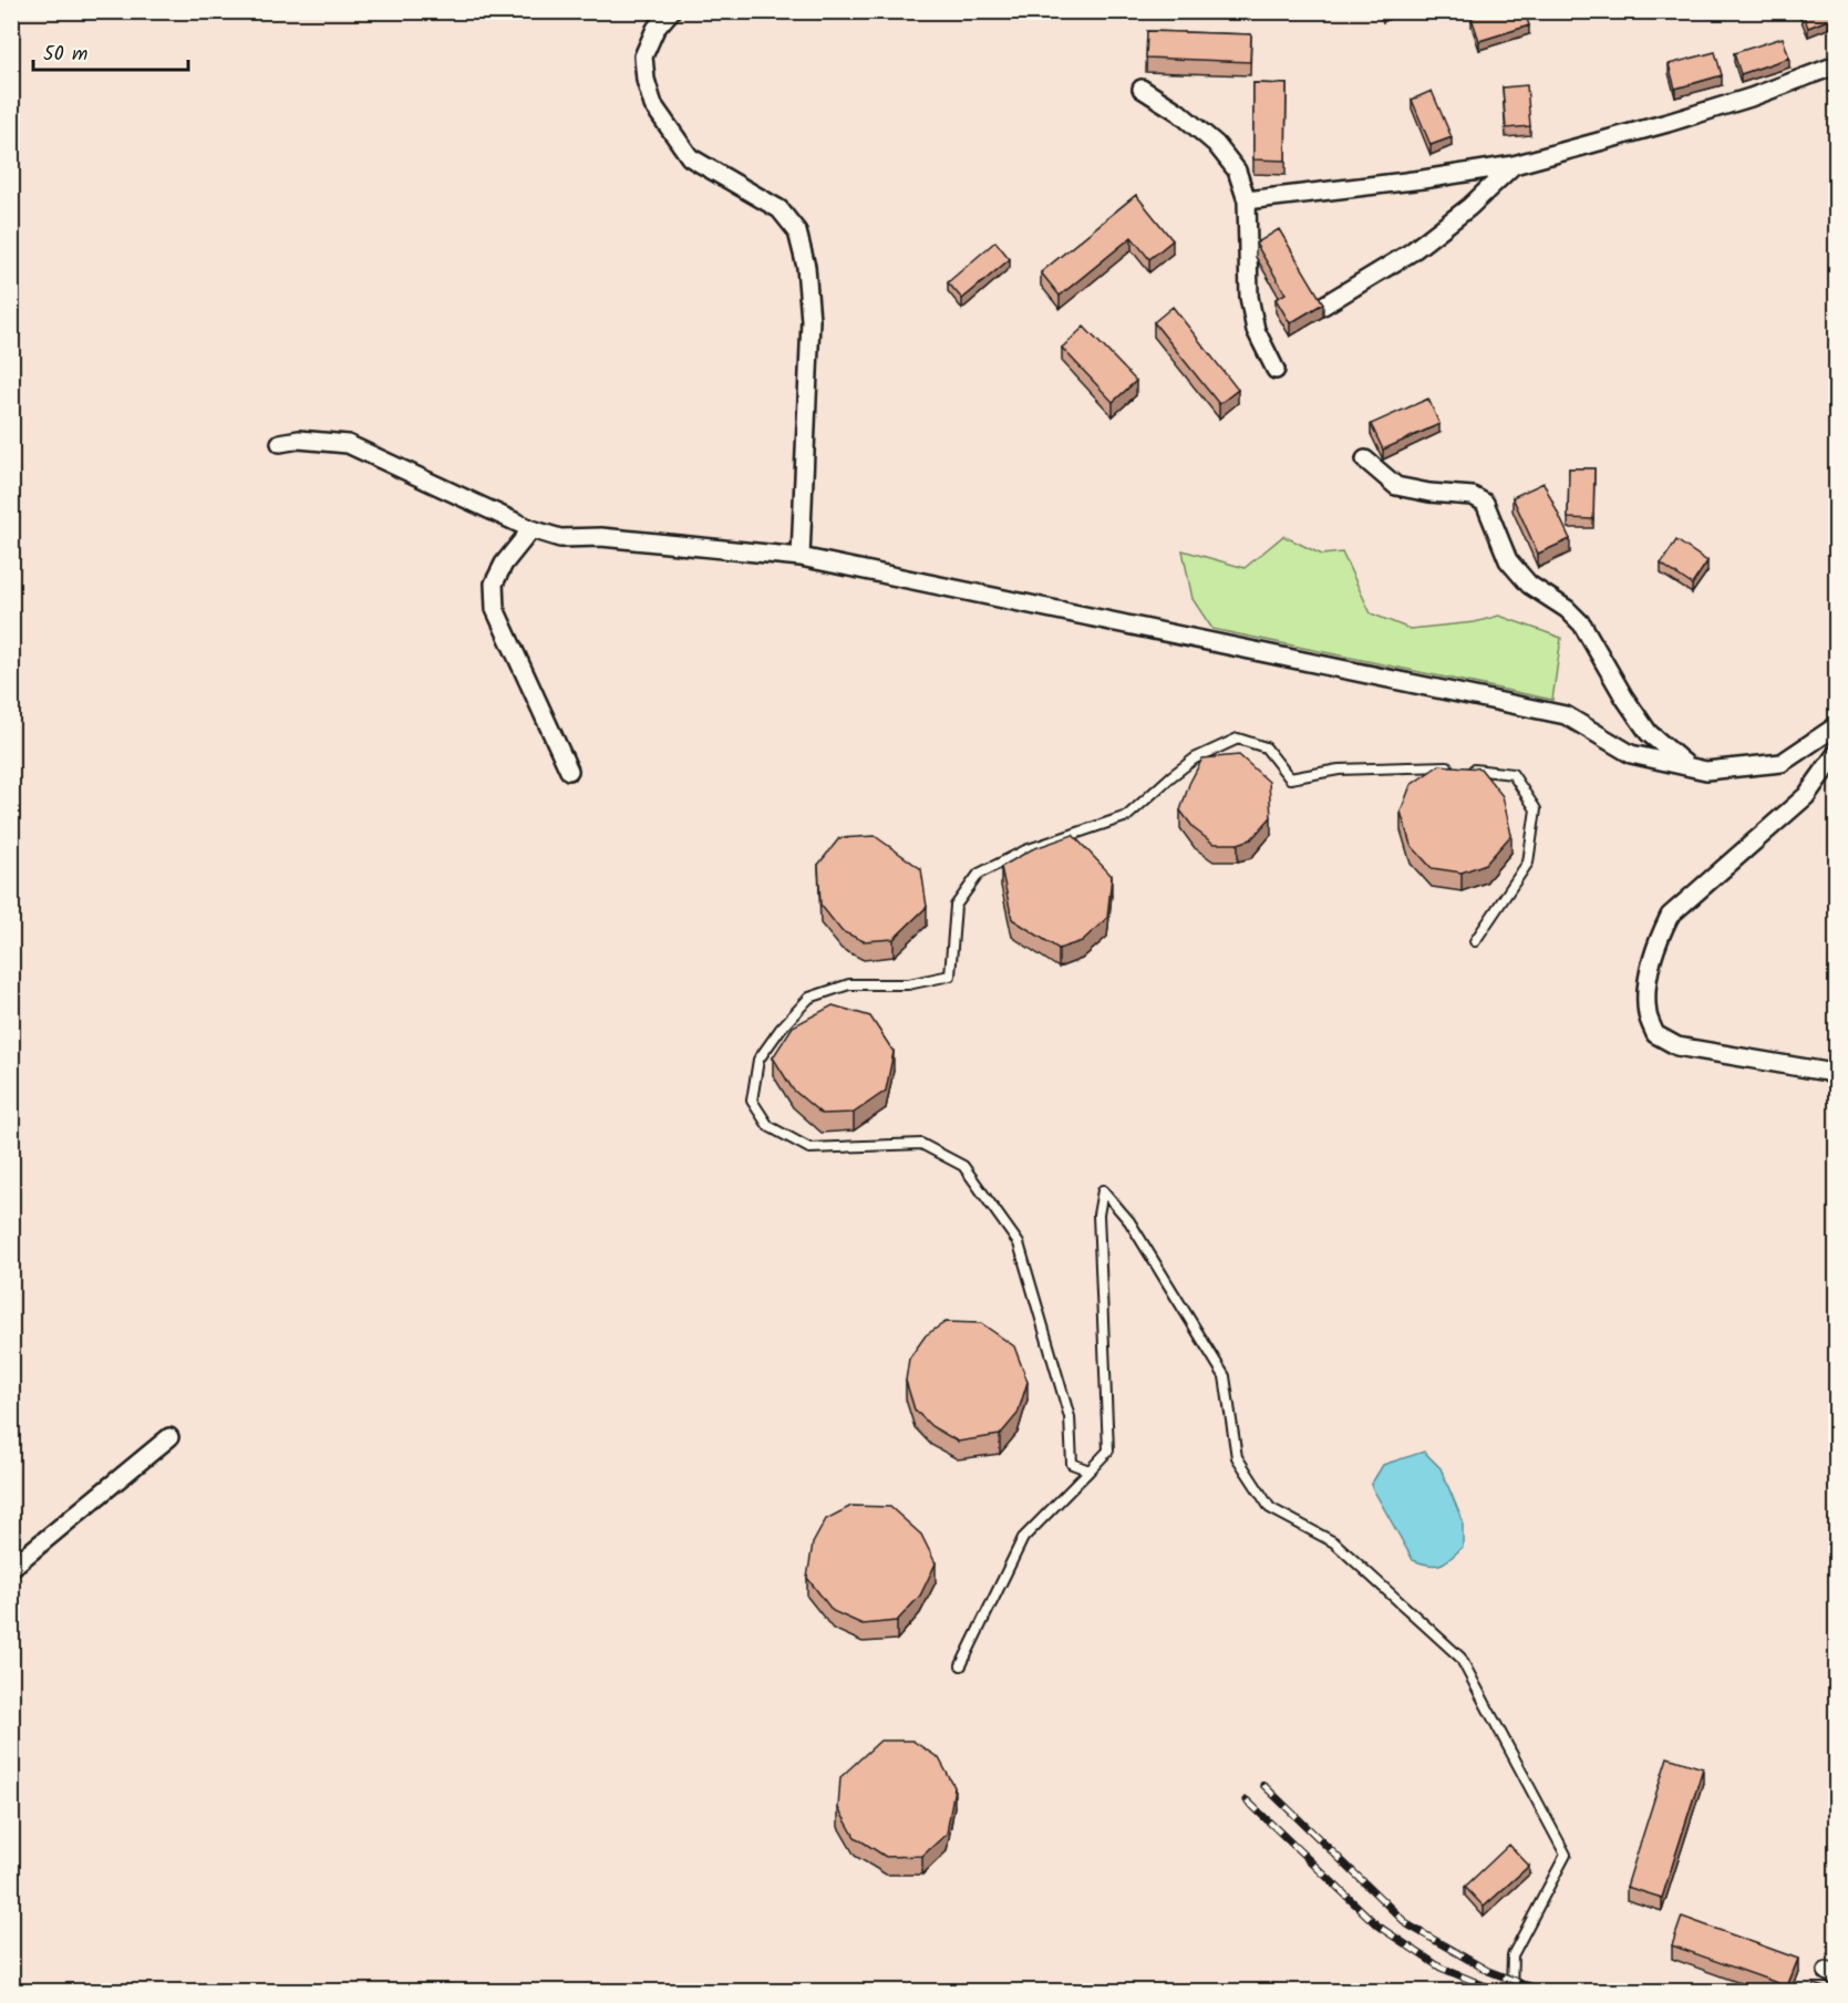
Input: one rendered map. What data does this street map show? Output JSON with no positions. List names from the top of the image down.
{
  "scale_bar": "50 m"
}
